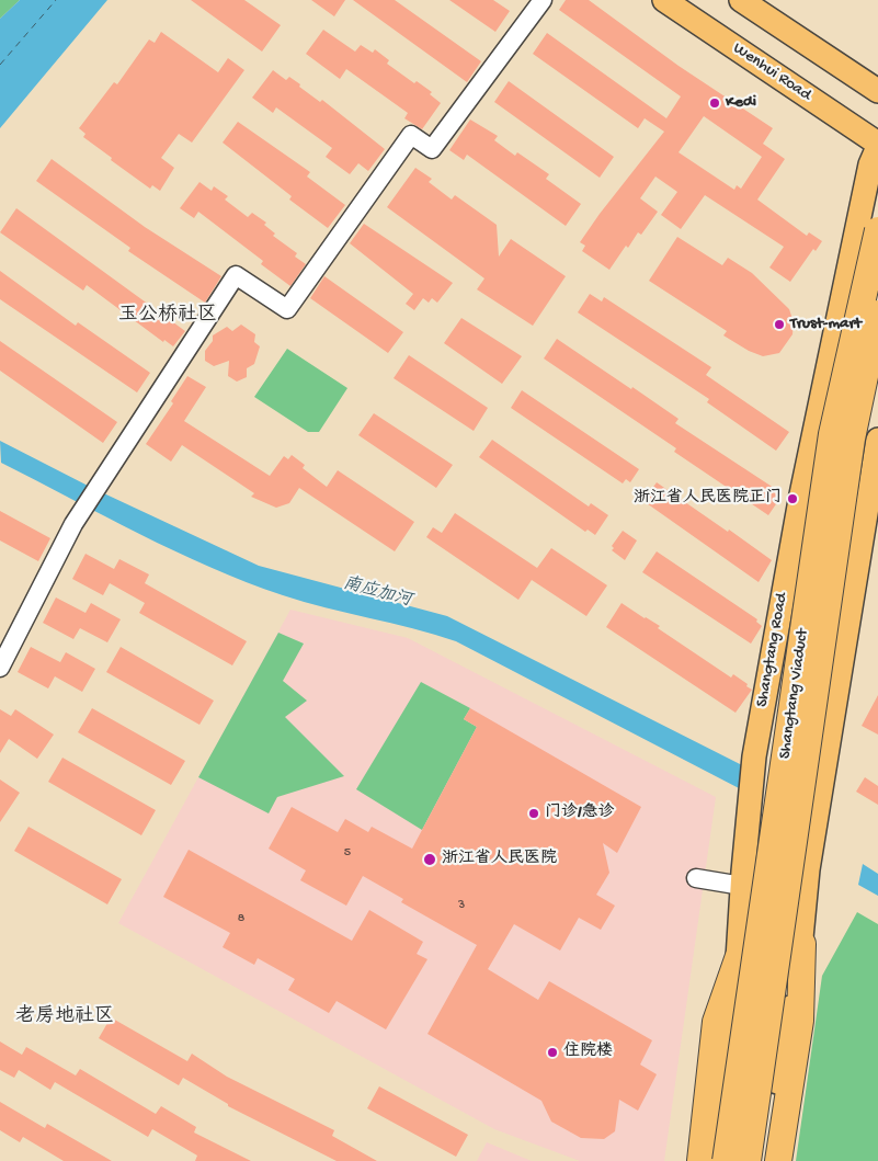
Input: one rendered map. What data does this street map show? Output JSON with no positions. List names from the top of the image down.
{
  "streets": {
    "highway": ["Shangtang Viaduct"],
    "main road": ["Wenhui Road", "Shangtang Road"]
  },
  "crossings": [
    ["Wenhui Road", "Shangtang Road"]
  ],
  "districts": ["玉公桥社区", "老房地社区"],
  "water": ["南应加河"],
  "places": [
    "Kedi",
    "Trust-mart",
    "浙江省人民医院正门",
    "门诊/急诊",
    "浙江省人民医院",
    "住院楼"
  ],
  "house_numbers": ["5", "3", "8"]
}
